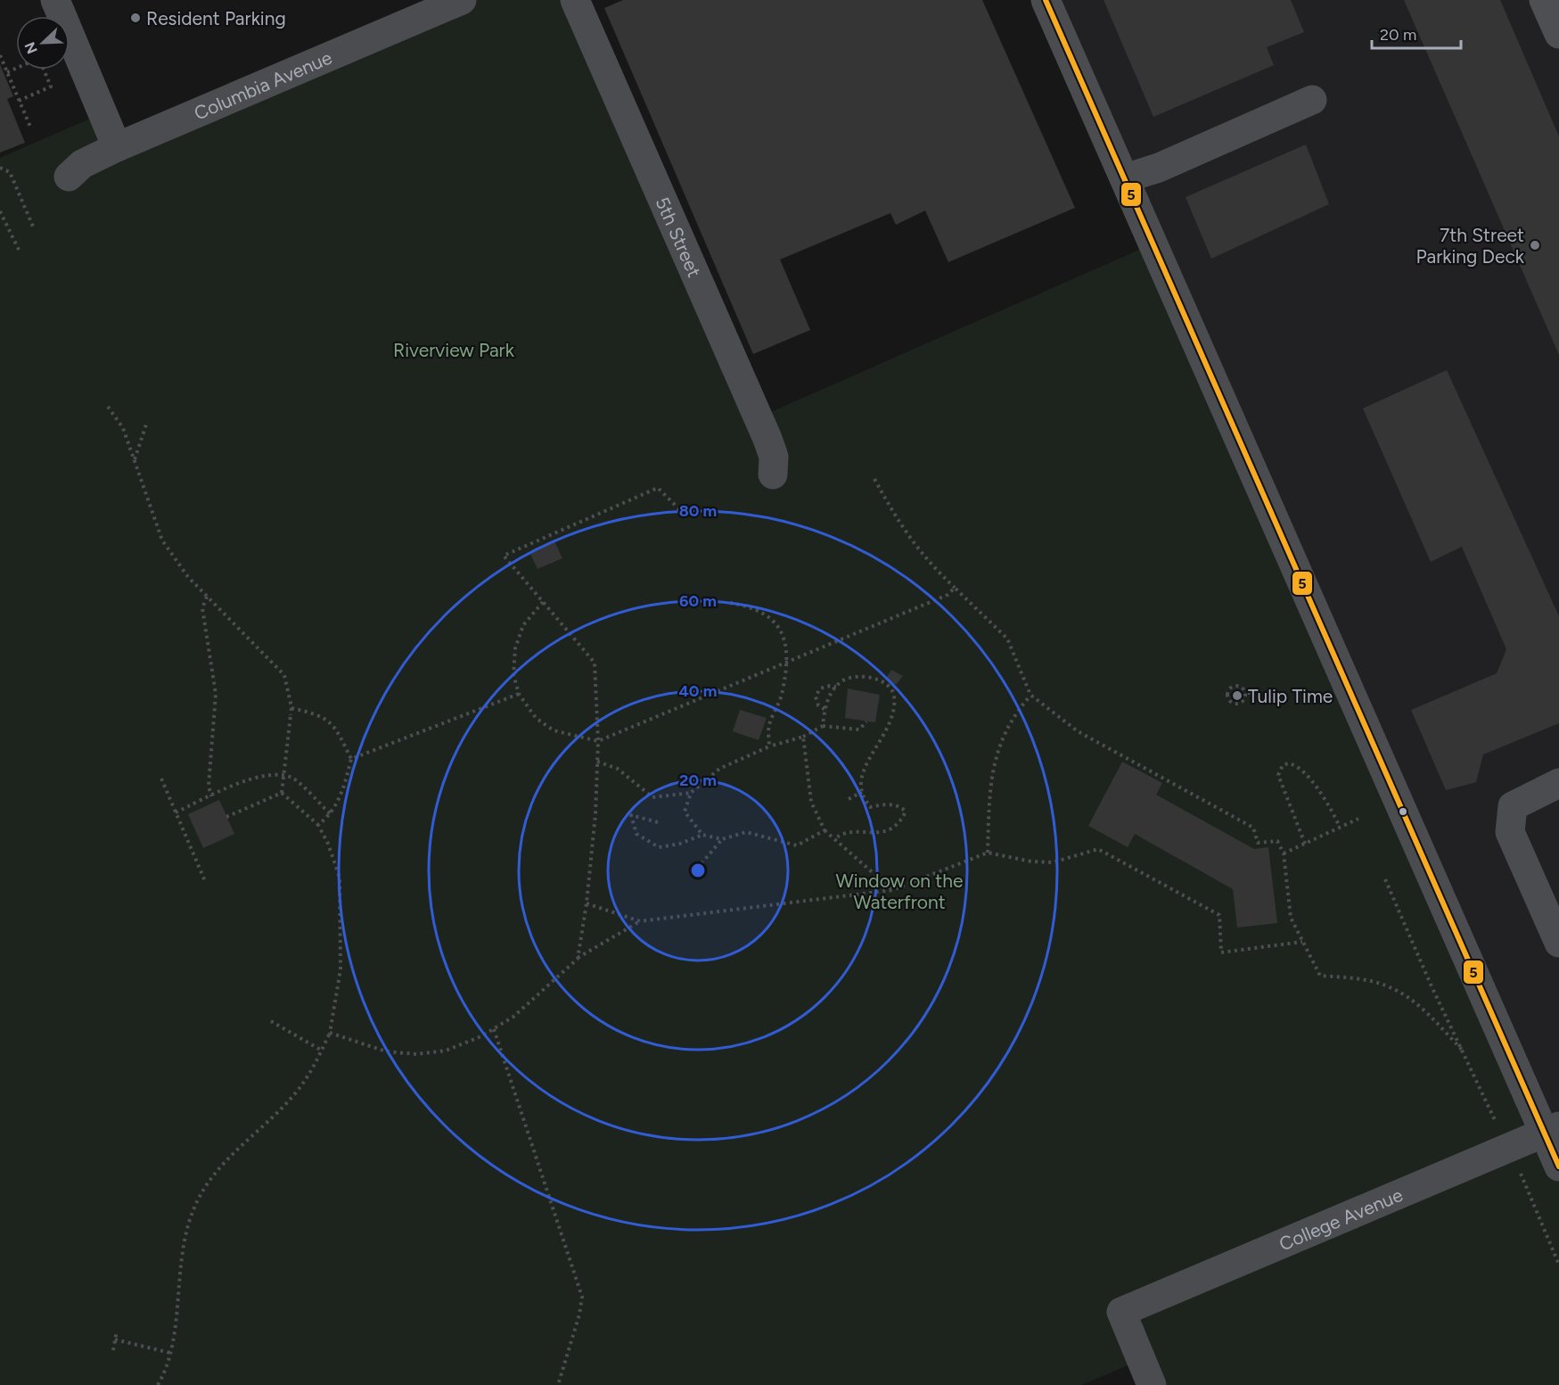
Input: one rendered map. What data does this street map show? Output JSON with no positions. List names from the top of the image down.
{
  "streets": {
    "street": ["Columbia Avenue", "5th Street", "College Avenue"]
  },
  "parks": ["Riverview Park", "Window on the Waterfront"],
  "places": ["Resident Parking", "7th Street Parking Deck", "Tulip Time"],
  "lines": ["transit line 5"],
  "scale_bar": "20 m",
  "north": "bottom left",
  "rings": [
    "80 m",
    "60 m",
    "40 m",
    "20 m"
  ]
}
